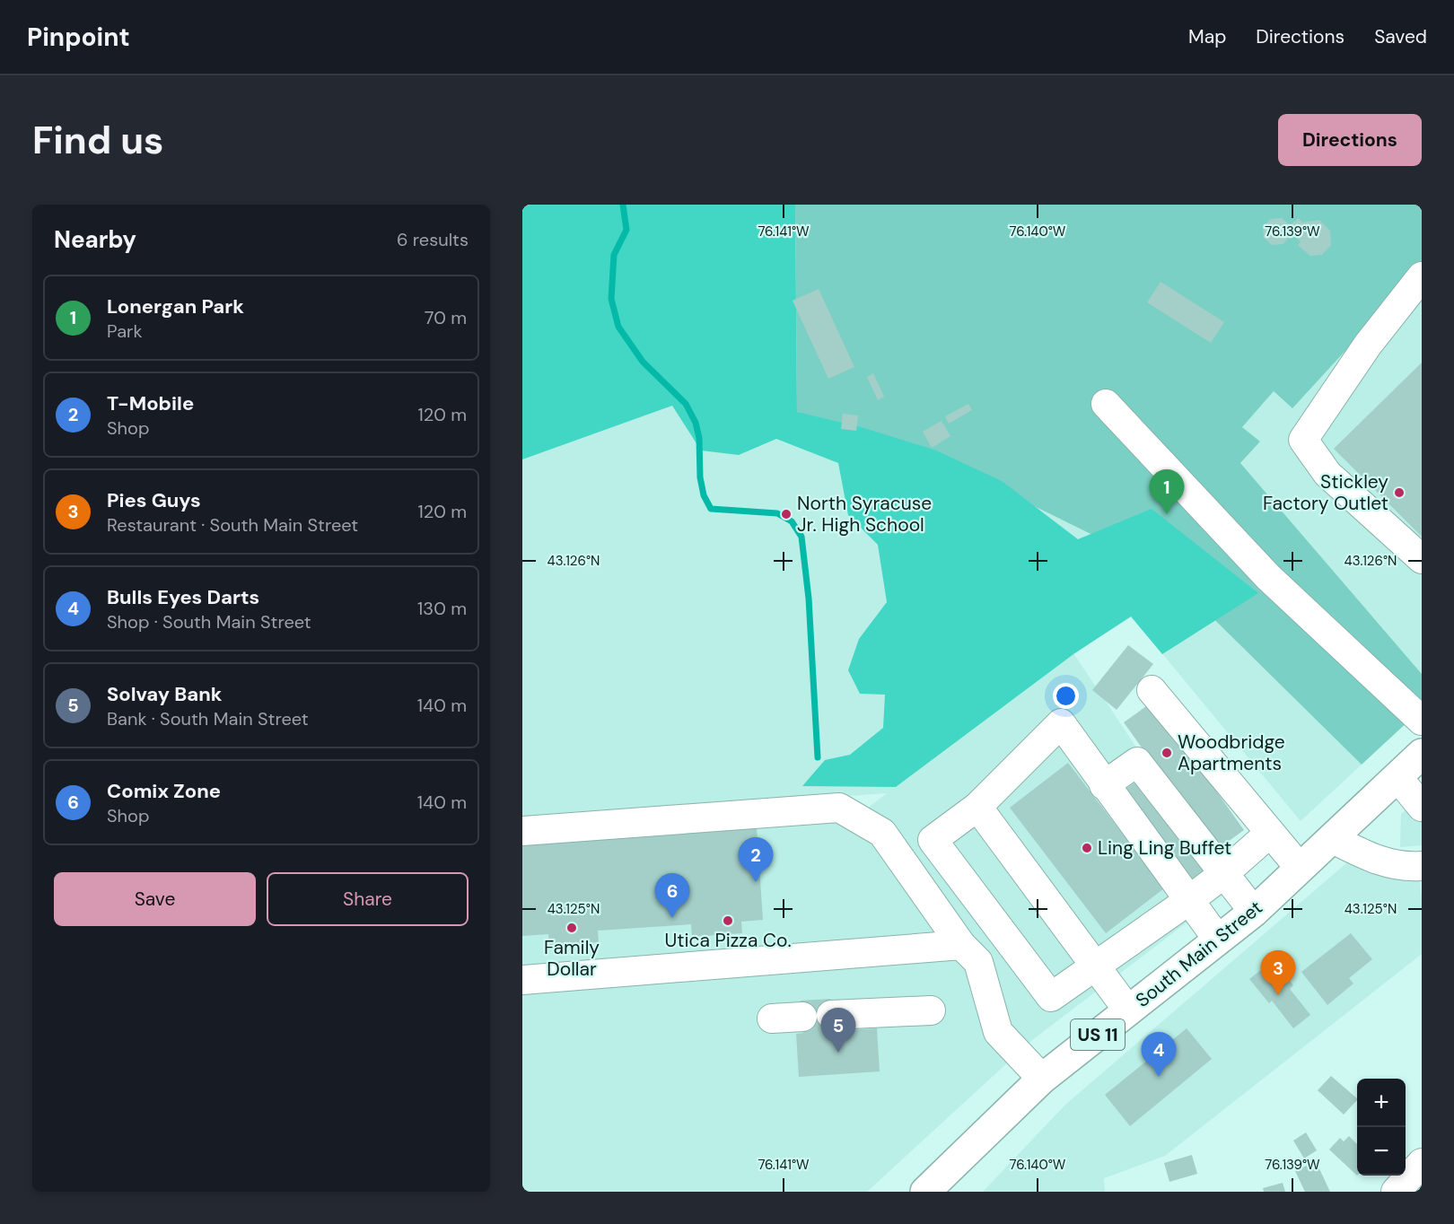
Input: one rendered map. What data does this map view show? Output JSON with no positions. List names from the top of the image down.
{
  "streets": {
    "main road": ["South Main Street", "US 11"]
  },
  "places": [
    "Stickley Factory Outlet",
    "North Syracuse Jr. High School",
    "Woodbridge Apartments",
    "Ling Ling Buffet",
    "Utica Pizza Co.",
    "Family Dollar"
  ],
  "page": {
    "header": "Pinpoint",
    "nav": ["Map", "Directions", "Saved"],
    "buttons": [
      "Directions",
      ["Save", "Share"]
    ],
    "title": "Find us",
    "heading": ["Nearby", "6 results"],
    "list": [
      {
        "mark": "1",
        "name": "Lonergan Park",
        "note": "Park",
        "value": "70 m"
      },
      {
        "mark": "2",
        "name": "T-Mobile",
        "note": "Shop",
        "value": "120 m"
      },
      {
        "mark": "3",
        "name": "Pies Guys",
        "note": "Restaurant · South Main Street",
        "value": "120 m"
      },
      {
        "mark": "4",
        "name": "Bulls Eyes Darts",
        "note": "Shop · South Main Street",
        "value": "130 m"
      },
      {
        "mark": "5",
        "name": "Solvay Bank",
        "note": "Bank · South Main Street",
        "value": "140 m"
      },
      {
        "mark": "6",
        "name": "Comix Zone",
        "note": "Shop",
        "value": "140 m"
      }
    ],
    "pins": [
      "1",
      "2",
      "6",
      "3",
      "5",
      "4"
    ],
    "map_buttons": ["+", "−"]
  },
  "coordinates": [
    "76.141°W",
    "76.140°W",
    "76.139°W",
    "43.126°N",
    "43.125°N"
  ]
}
